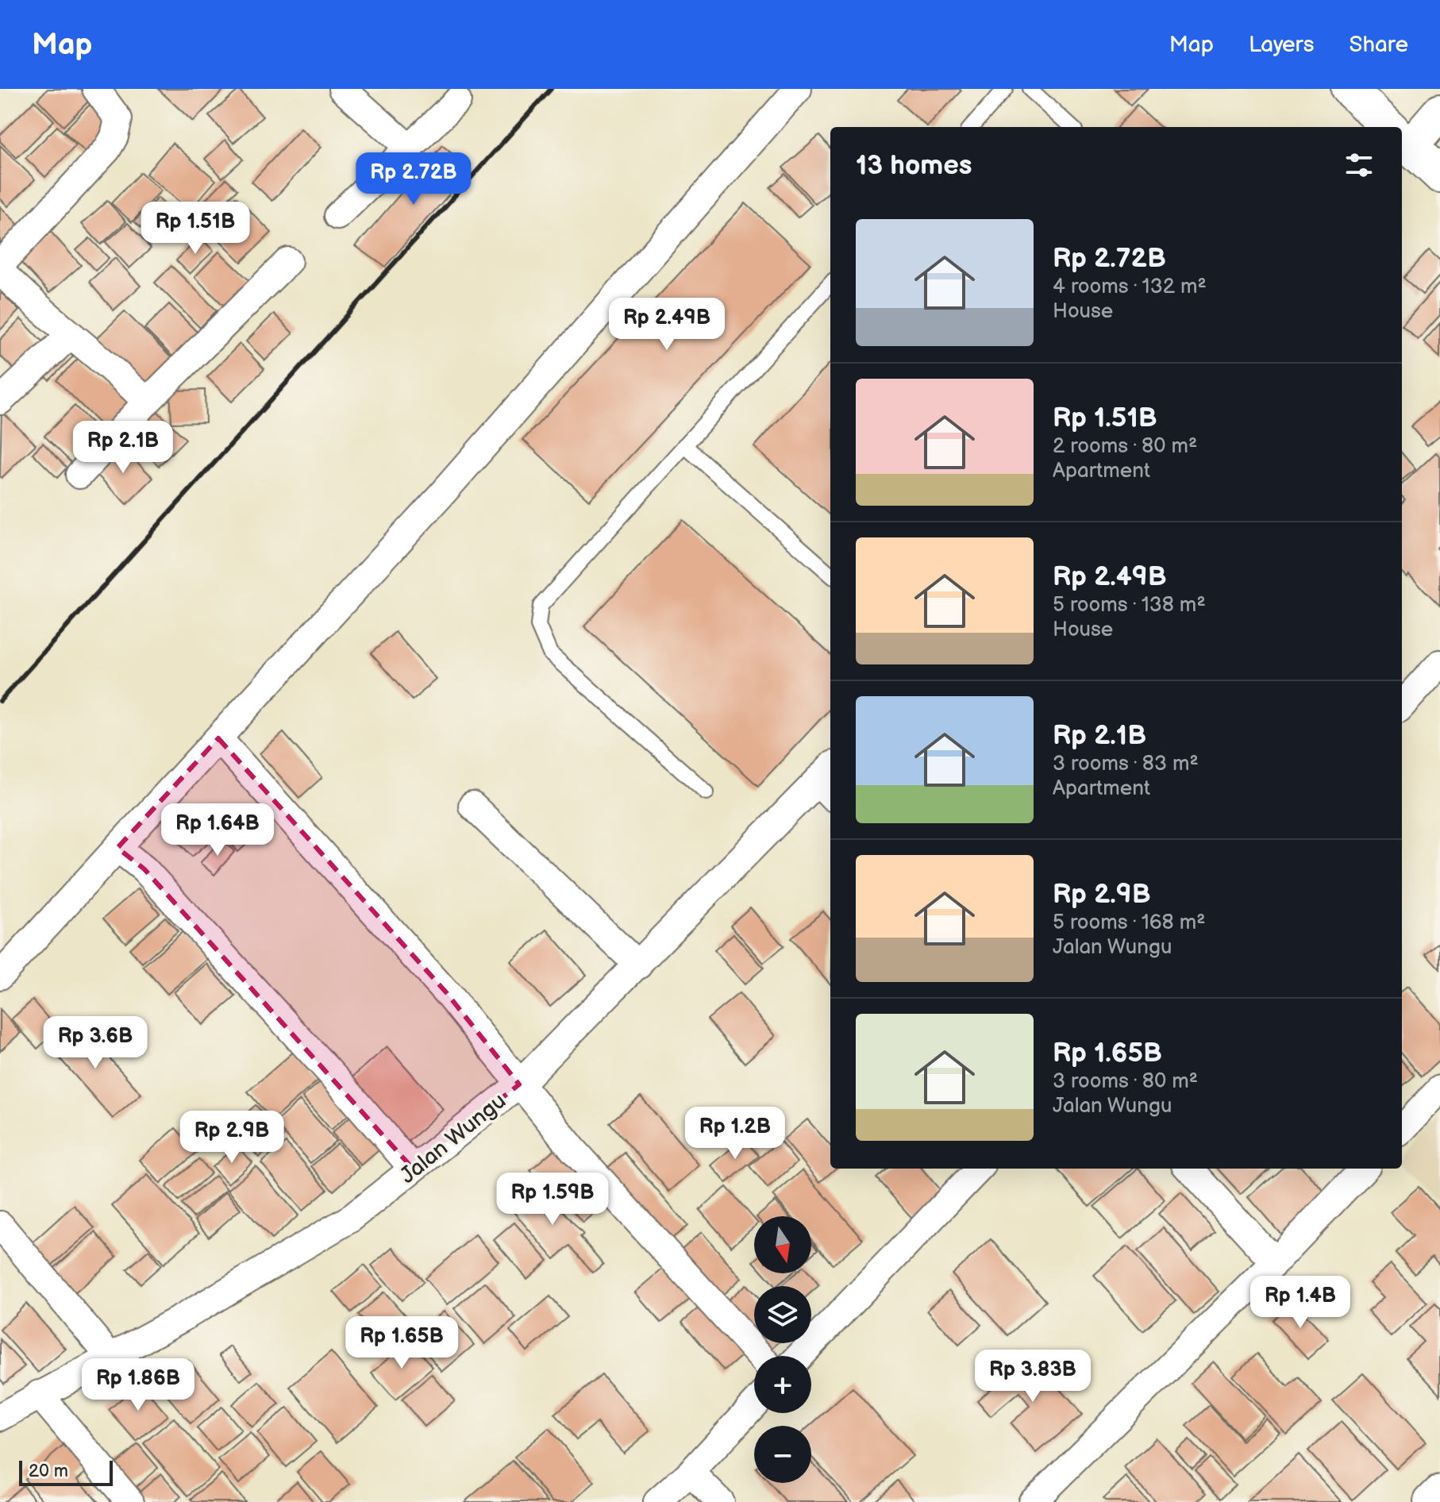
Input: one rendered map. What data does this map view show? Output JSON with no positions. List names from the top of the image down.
{
  "streets": {
    "street": ["Jalan Wungu"]
  },
  "scale_bar": "20 m",
  "north": "bottom",
  "page": {
    "header": "Map",
    "nav": ["Map", "Layers", "Share"],
    "heading": "13 homes",
    "price": [
      "Rp 2.72B",
      "Rp 1.51B",
      "Rp 2.49B",
      "Rp 2.1B",
      "Rp 1.64B",
      "Rp 3.6B",
      "Rp 1.2B",
      "Rp 2.9B",
      "Rp 1.59B",
      "Rp 1.4B",
      "Rp 1.65B",
      "Rp 3.83B",
      "Rp 1.86B"
    ],
    "list": [
      {
        "name": "Rp 2.72B",
        "note": "4 rooms · 132 m² · House"
      },
      {
        "name": "Rp 1.51B",
        "note": "2 rooms · 80 m² · Apartment"
      },
      {
        "name": "Rp 2.49B",
        "note": "5 rooms · 138 m² · House"
      },
      {
        "name": "Rp 2.1B",
        "note": "3 rooms · 83 m² · Apartment"
      },
      {
        "name": "Rp 2.9B",
        "note": "5 rooms · 168 m² · Jalan Wungu"
      },
      {
        "name": "Rp 1.65B",
        "note": "3 rooms · 80 m² · Jalan Wungu"
      }
    ],
    "map_buttons": ["+", "−"],
    "scale": "20 m"
  }
}
